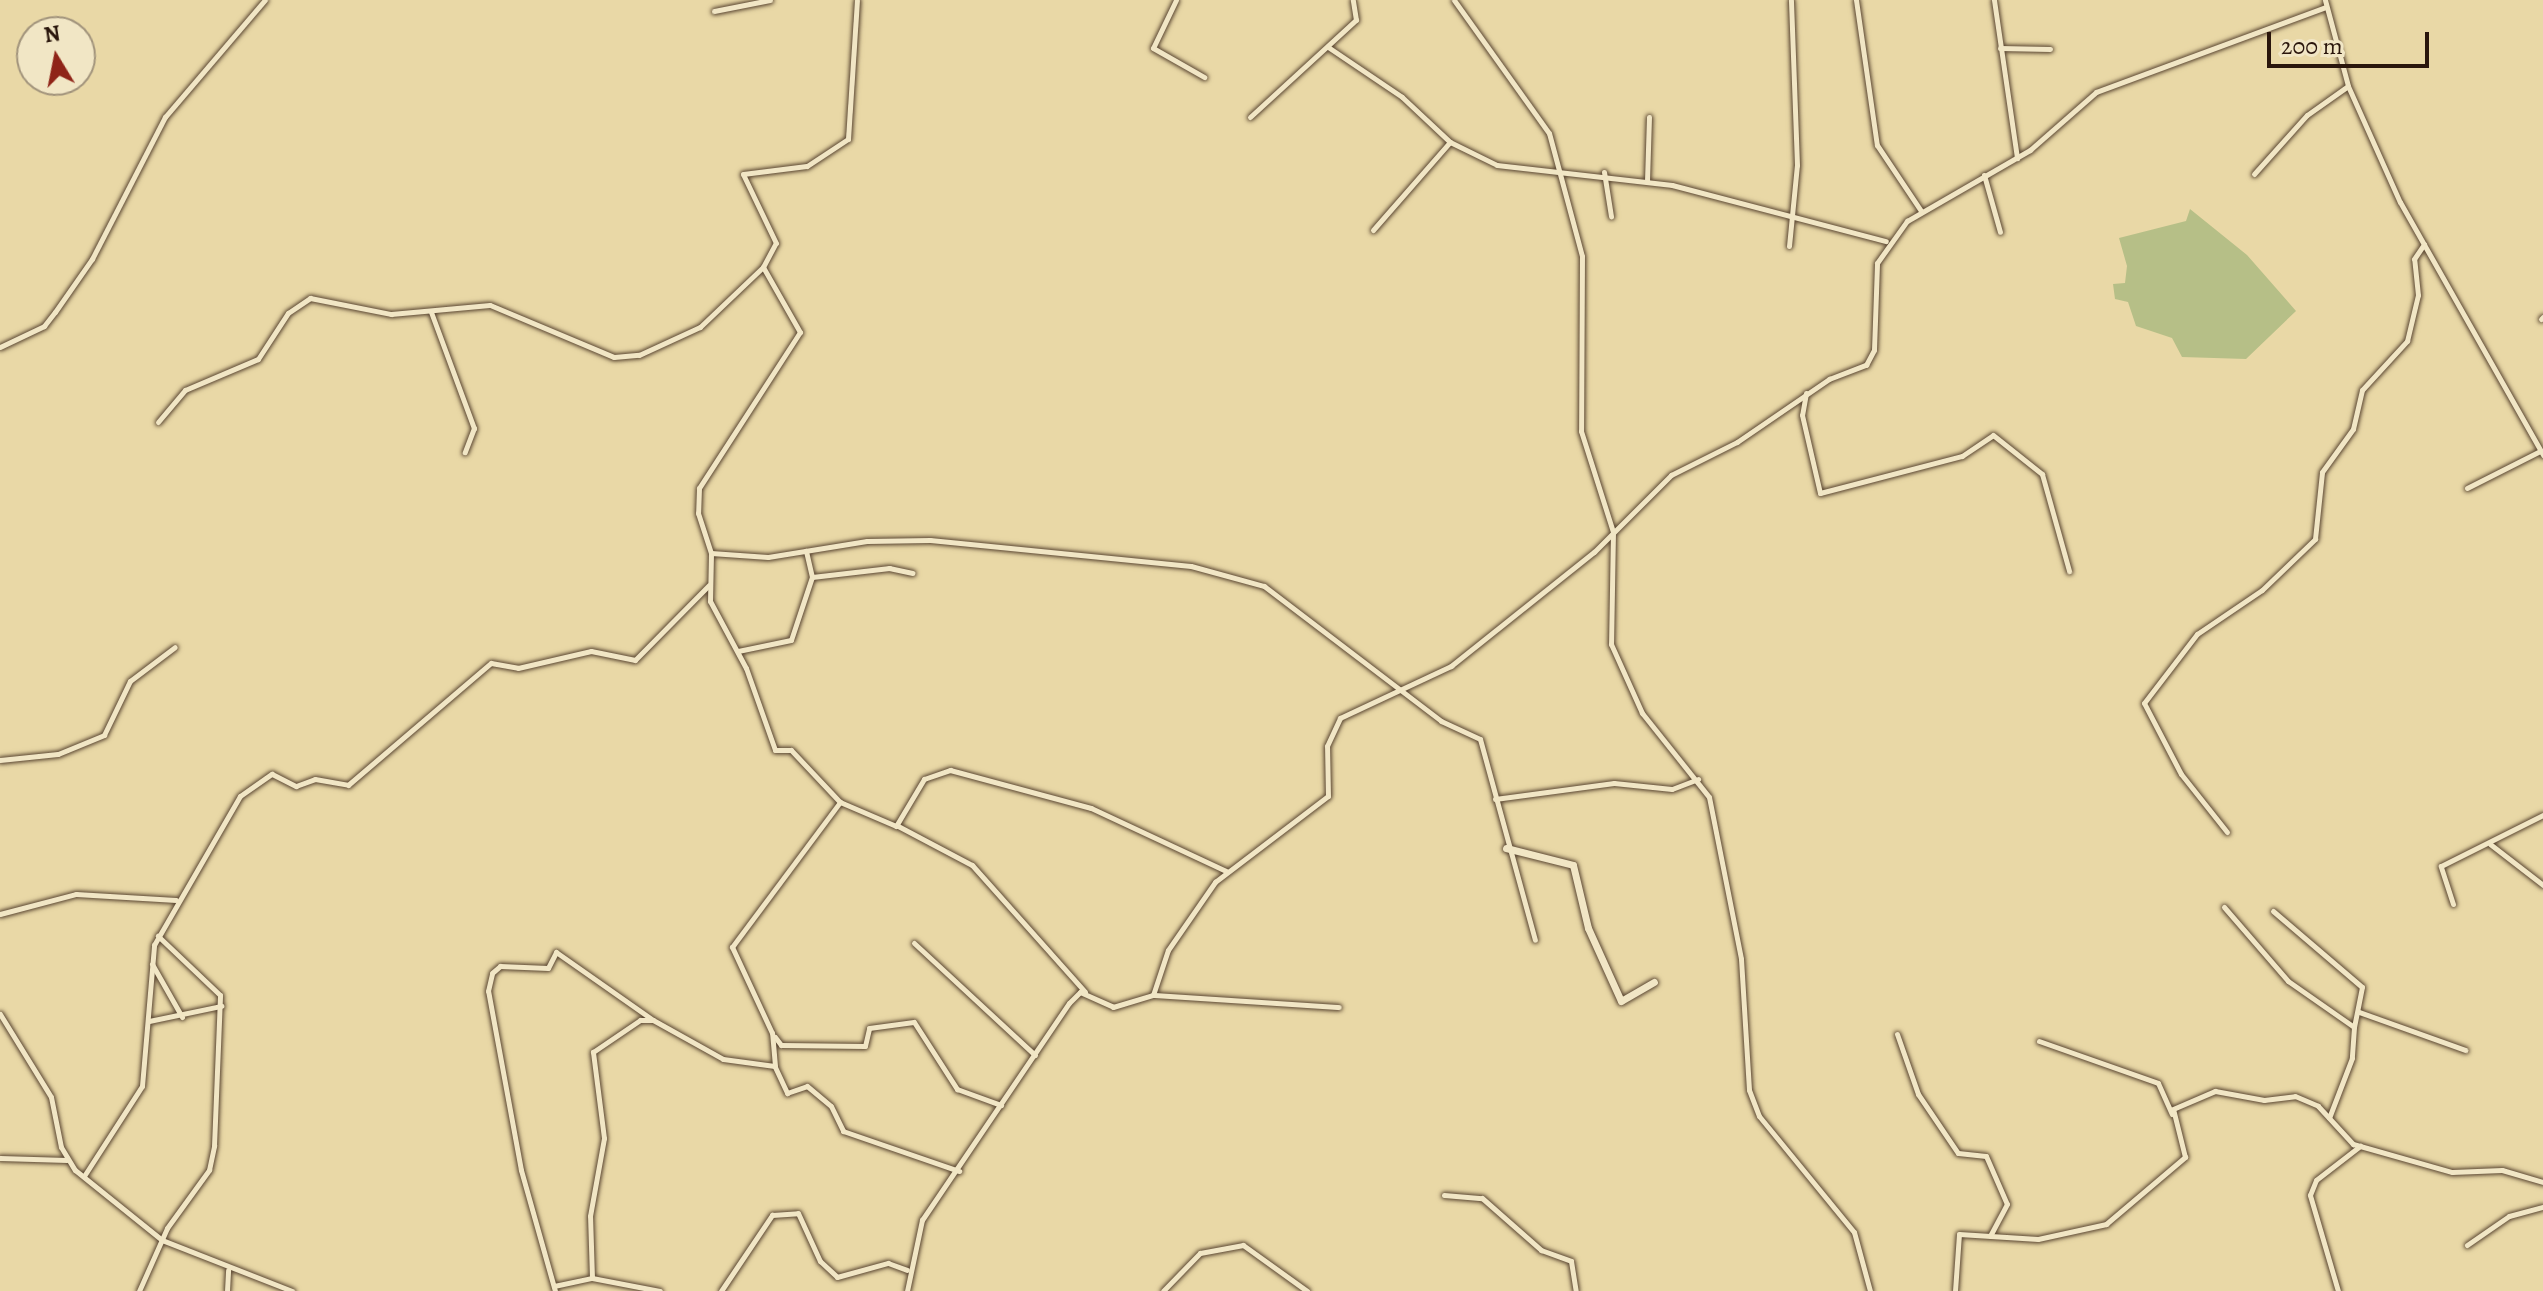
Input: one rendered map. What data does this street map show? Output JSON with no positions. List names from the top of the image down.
{
  "scale_bar": "200 m",
  "north": "top"
}
